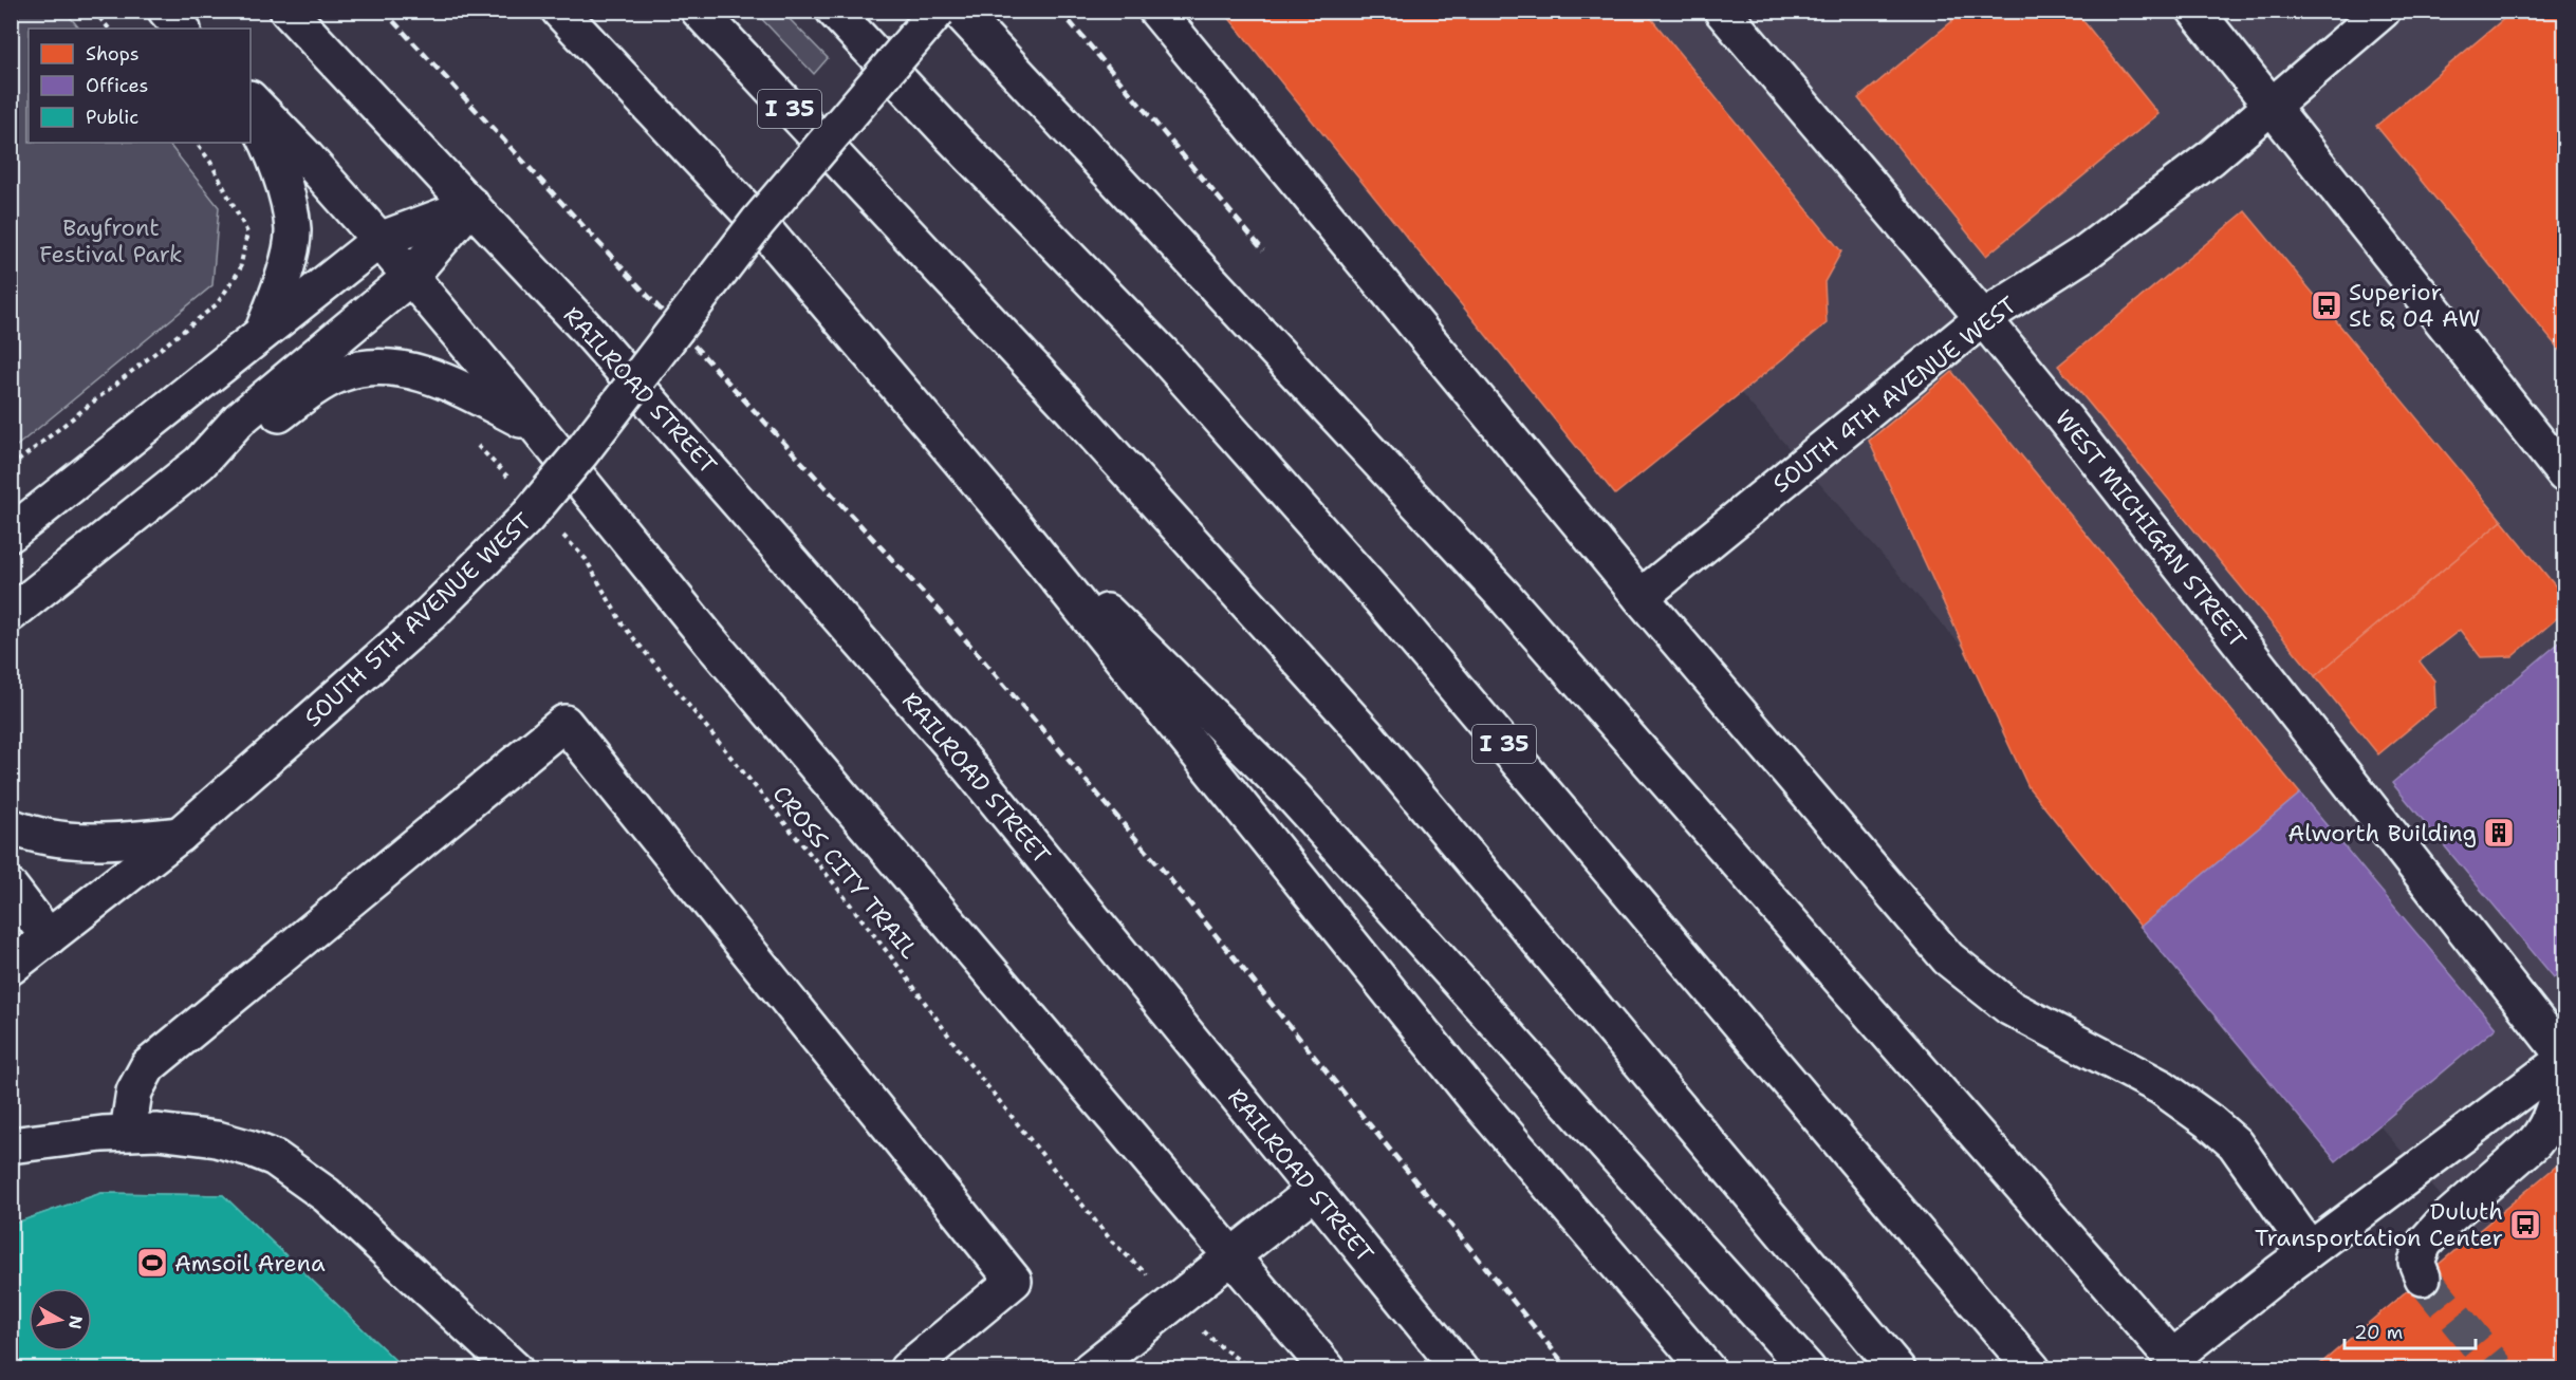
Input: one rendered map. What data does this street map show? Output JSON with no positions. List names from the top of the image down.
{
  "streets": {
    "main road": [
      "I 35",
      "RAILROAD STREET",
      "SOUTH 4TH AVENUE WEST",
      "WEST MICHIGAN STREET",
      "SOUTH 5TH AVENUE WEST"
    ],
    "path": ["CROSS CITY TRAIL"]
  },
  "crossings": [
    ["SOUTH 4TH AVENUE WEST", "WEST MICHIGAN STREET"]
  ],
  "parks": ["Bayfront Festival Park"],
  "places": {
    "bus stop": ["Superior St & 04 AW", "Duluth Transportation Center"],
    "building": ["Alworth Building"],
    "sports": ["Amsoil Arena"]
  },
  "legend": ["Shops", "Offices", "Public"],
  "scale_bar": "20 m",
  "north": "right"
}
